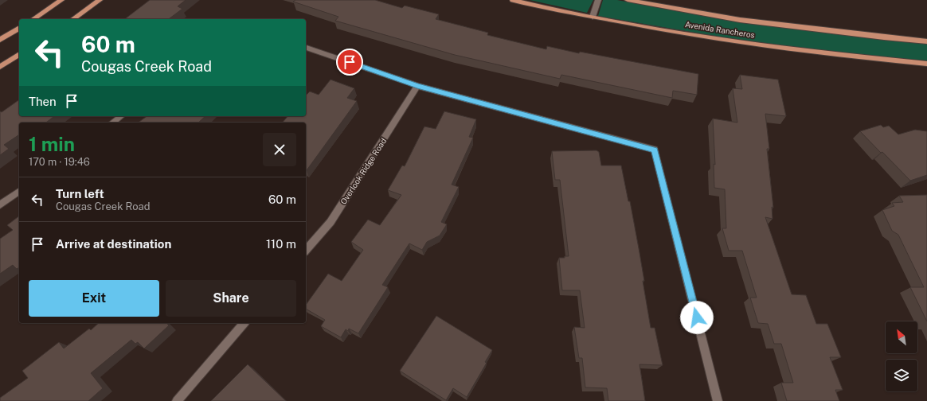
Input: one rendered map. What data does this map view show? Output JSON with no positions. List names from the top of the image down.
{
  "streets": {
    "main road": ["Avenida Rancheros"],
    "street": ["Overlook Ridge Road"]
  },
  "north": "top left",
  "page": {
    "turn": ["60 m", "Cougas Creek Road"],
    "then": "Then",
    "heading": ["1 min", "170 m · 19:46"],
    "list": [
      {
        "name": "Turn left",
        "note": "Cougas Creek Road",
        "value": "60 m"
      },
      {
        "name": "Arrive at destination",
        "value": "110 m"
      }
    ],
    "buttons": ["Exit", "Share"]
  }
}
